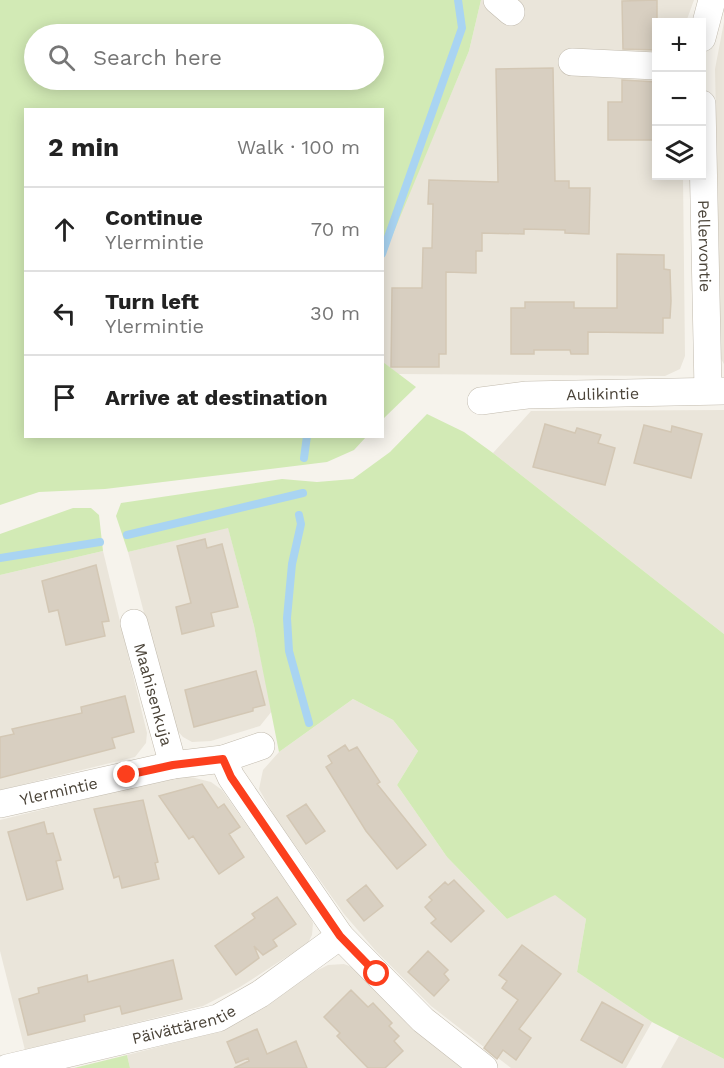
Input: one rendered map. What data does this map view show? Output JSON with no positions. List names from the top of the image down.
{
  "streets": {
    "street": [
      "Pellervontie",
      "Aulikintie",
      "Maahisenkuja",
      "Ylermintie",
      "Päivättärentie"
    ]
  },
  "crossings": [
    ["Pellervontie", "Aulikintie"],
    ["Maahisenkuja", "Ylermintie"]
  ],
  "page": {
    "map_buttons": ["+", "−"],
    "search": "Search here",
    "heading": ["2 min", "Walk · 100 m"],
    "list": [
      ["Continue", "Ylermintie", "70 m"],
      ["Turn left", "Ylermintie", "30 m"],
      "Arrive at destination"
    ]
  }
}
